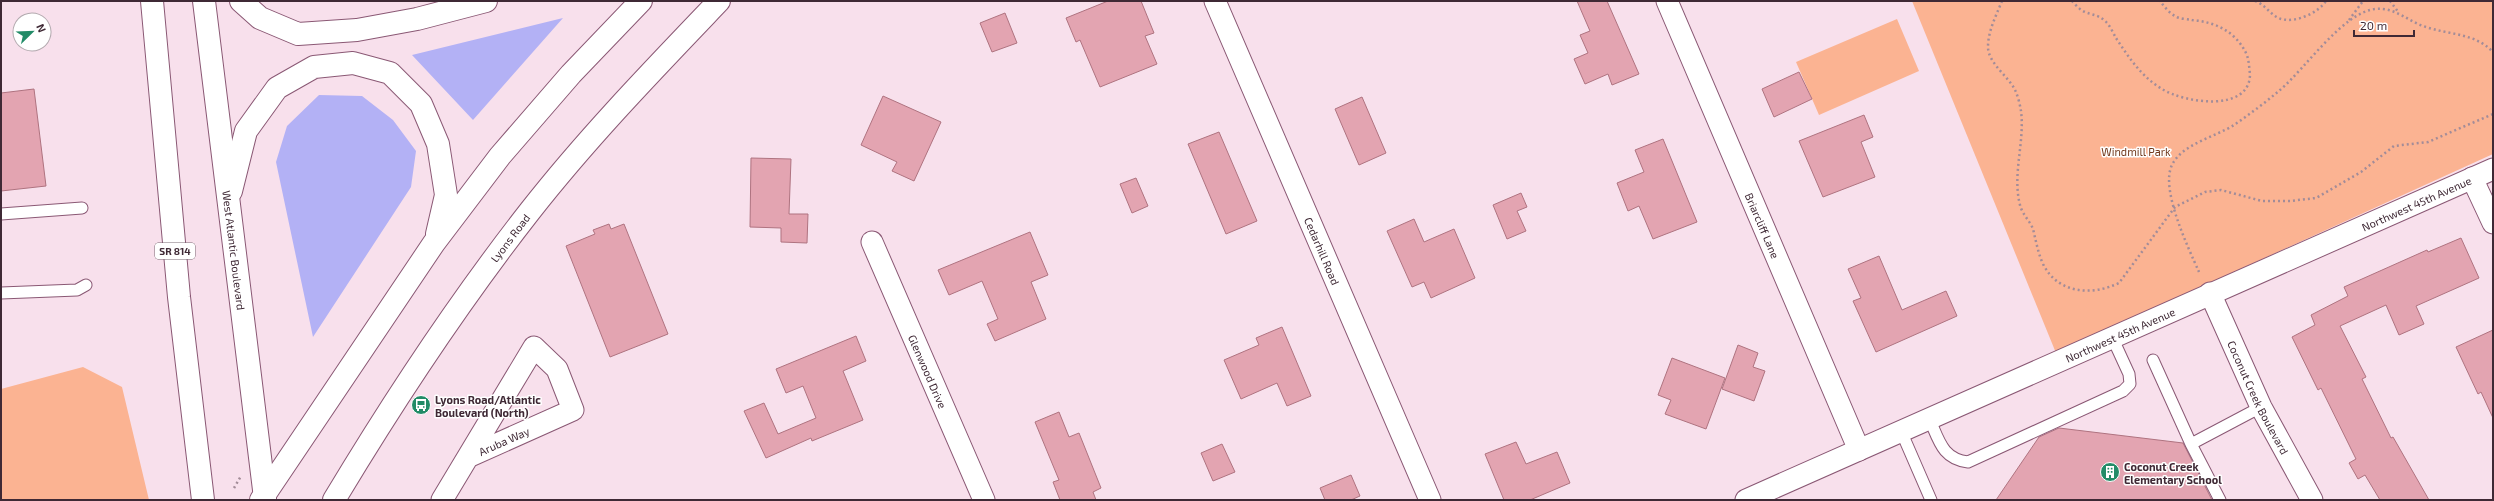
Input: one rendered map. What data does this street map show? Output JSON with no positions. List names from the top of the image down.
{
  "streets": {
    "main road": ["Lyons Road", "SR 814", "West Atlantic Boulevard"],
    "street": [
      "Northwest 45th Avenue",
      "Briarcliff Lane",
      "Cedarhill Road",
      "Glenwood Drive",
      "Coconut Creek Boulevard",
      "Aruba Way"
    ]
  },
  "crossings": [
    ["Northwest 45th Avenue", "Briarcliff Lane"],
    ["Northwest 45th Avenue", "Coconut Creek Boulevard"]
  ],
  "parks": ["Windmill Park"],
  "places": {
    "bus stop": ["Lyons Road/Atlantic Boulevard (North)"],
    "building": ["Coconut Creek Elementary School"]
  },
  "scale_bar": "20 m",
  "north": "top right"
}
